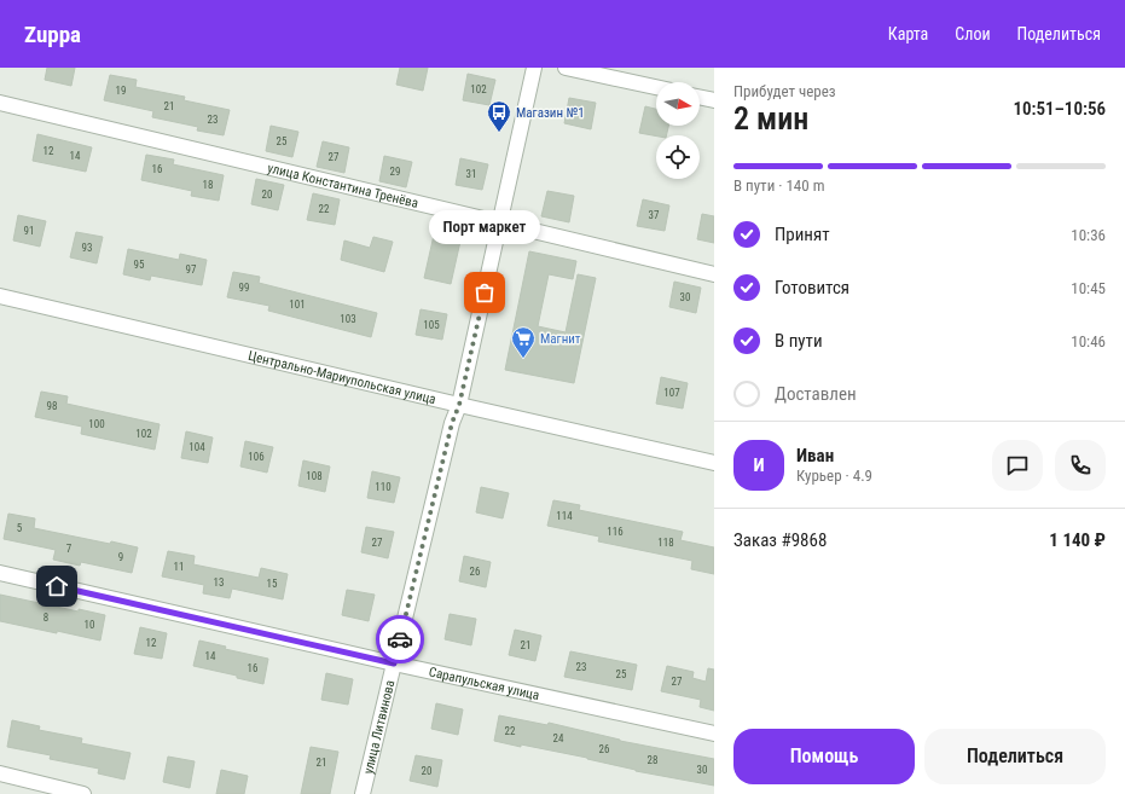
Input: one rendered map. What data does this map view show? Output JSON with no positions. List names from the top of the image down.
{
  "streets": {
    "street": [
      "улица Константина Тренёва",
      "Центрально-Мариупольская улица",
      "Сарапульская улица",
      "улица Литвинова"
    ]
  },
  "crossings": [
    ["улица Константина Тренёва", "улица Литвинова"],
    ["Центрально-Мариупольская улица", "улица Литвинова"],
    ["Сарапульская улица", "улица Литвинова"]
  ],
  "places": {
    "bus stop": ["Магазин №1"],
    "other": ["Порт маркет"],
    "supermarket": ["Магнит"]
  },
  "house_numbers": [
    "102",
    "19",
    "21",
    "23",
    "25",
    "12",
    "14",
    "27",
    "16",
    "29",
    "31",
    "18",
    "20",
    "22",
    "37",
    "91",
    "93",
    "95",
    "97",
    "99",
    "30",
    "101",
    "103",
    "105",
    "107",
    "98",
    "100",
    "102",
    "104",
    "106",
    "108",
    "110",
    "114",
    "5",
    "116",
    "27",
    "118",
    "7",
    "9",
    "11",
    "26",
    "13",
    "15",
    "8",
    "10",
    "12",
    "21",
    "14",
    "23",
    "16",
    "25",
    "27",
    "22",
    "24",
    "26",
    "28",
    "21",
    "30",
    "20"
  ],
  "north": "right",
  "page": {
    "header": "Zuppa",
    "nav": ["Карта", "Слои", "Поделиться"],
    "heading": ["2 мин", "Прибудет через", "10:51–10:56"],
    "panel": [
      "Иван",
      "Курьер · 4.9",
      "Заказ #9868",
      "1 140 ₽"
    ],
    "bar": "В пути · 140 m",
    "list": [
      ["Принят", "10:36"],
      ["Готовится", "10:45"],
      ["В пути", "10:46"],
      "Доставлен"
    ],
    "bubble": "Порт маркет",
    "round": "И",
    "buttons": ["Помощь", "Поделиться"]
  }
}
